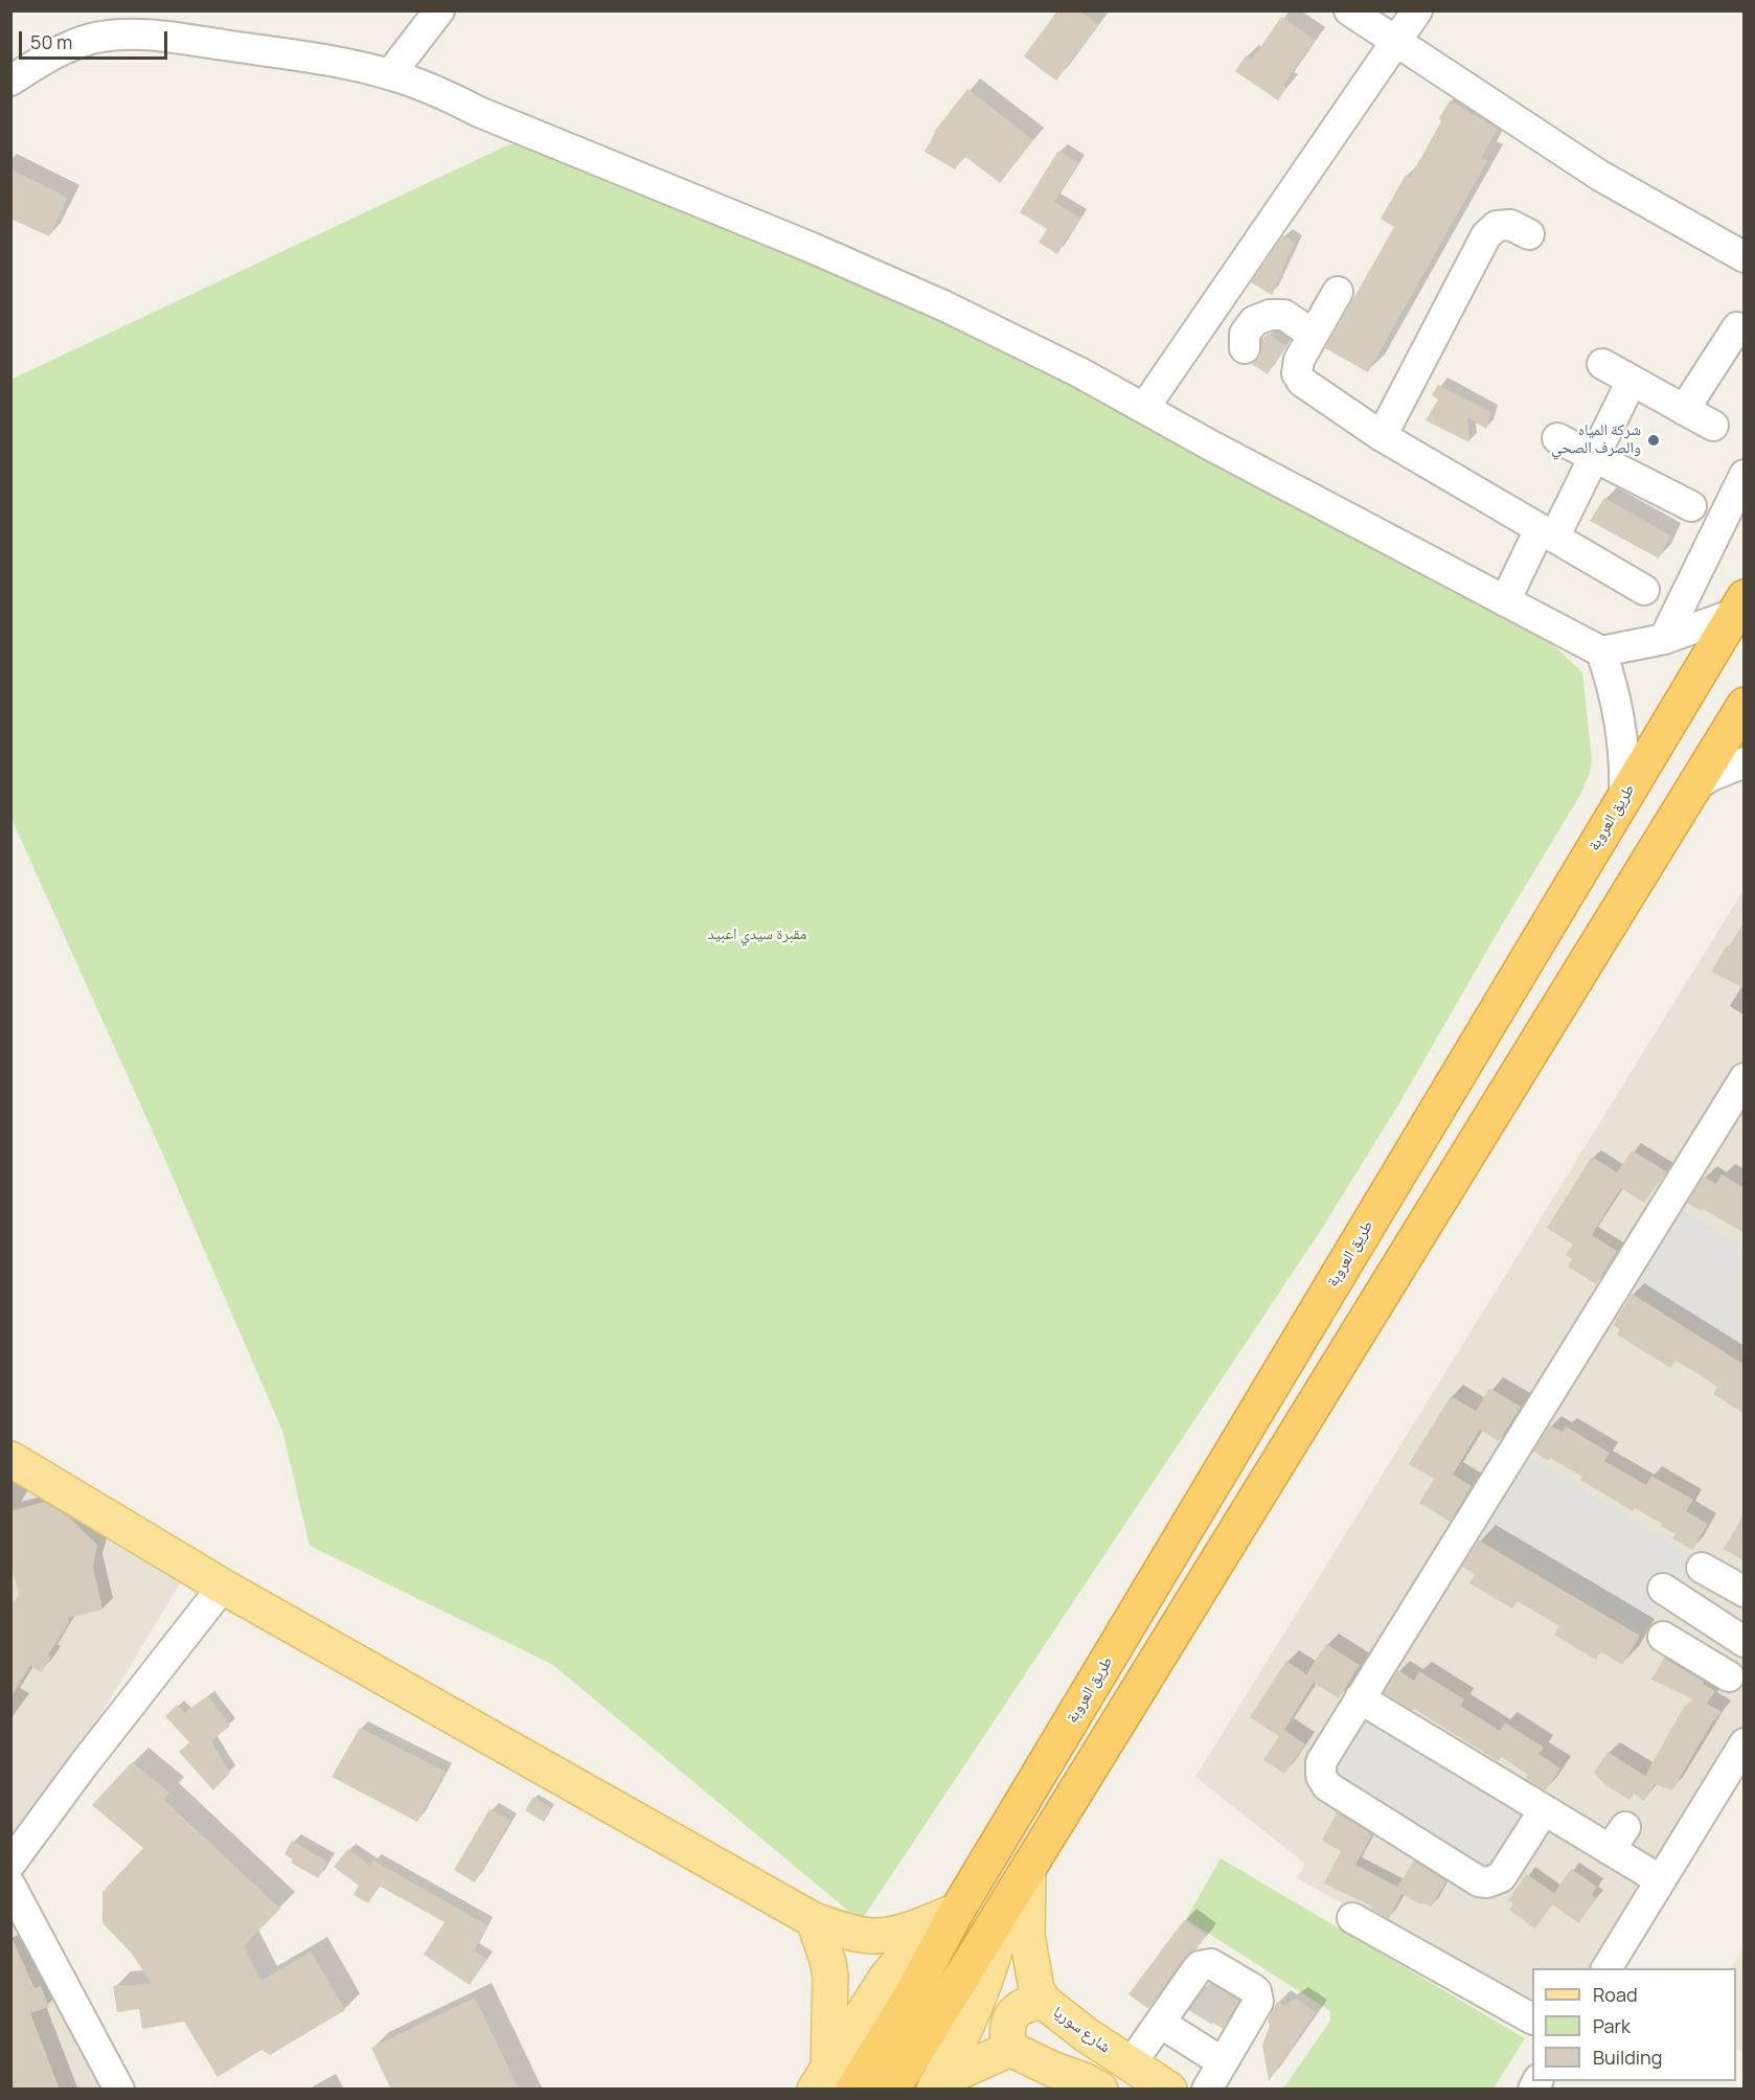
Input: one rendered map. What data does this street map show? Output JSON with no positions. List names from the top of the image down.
{
  "streets": {
    "highway": ["طريق العروبة"],
    "main road": ["شارع سوريا"]
  },
  "parks": ["مقبرة سيدي اعبيد"],
  "places": ["شركة المياه والصرف الصحي"],
  "legend": ["Road", "Park", "Building"],
  "scale_bar": "50 m"
}
